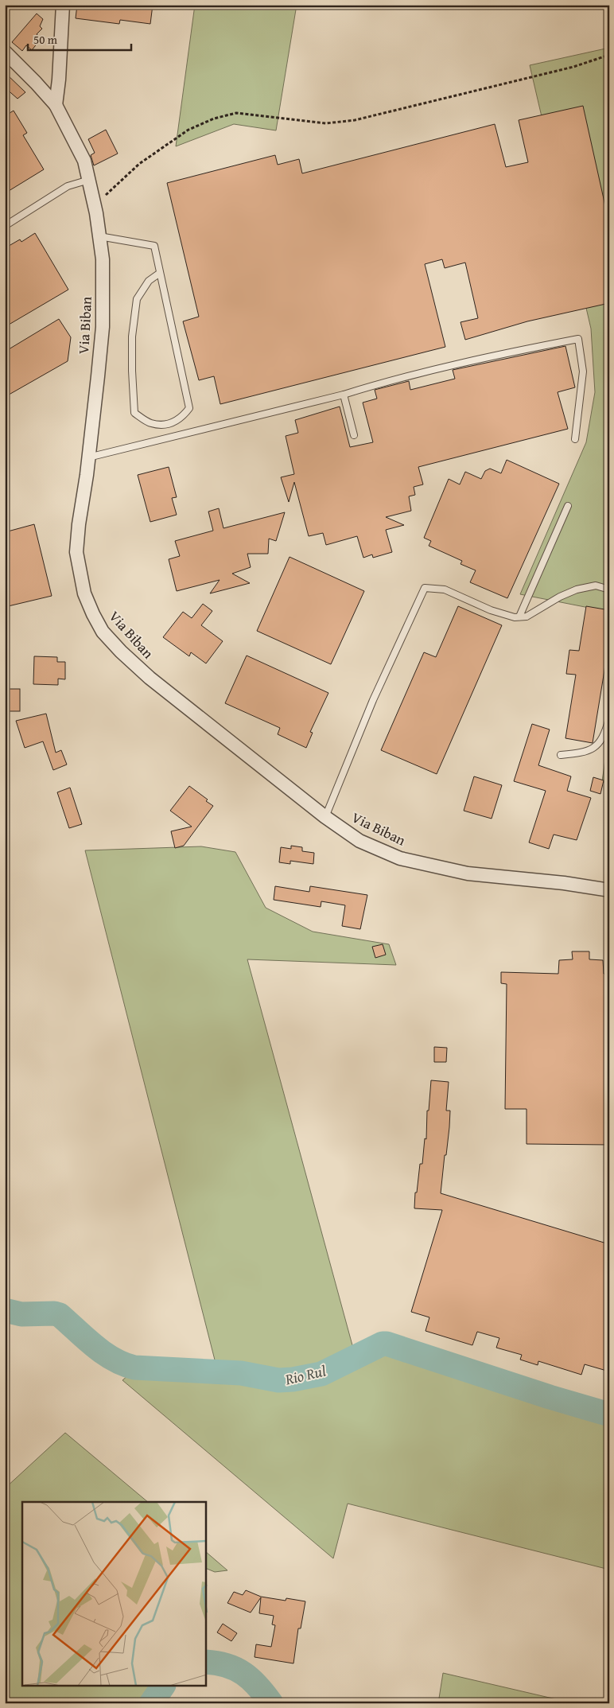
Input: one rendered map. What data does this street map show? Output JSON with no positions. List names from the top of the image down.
{
  "streets": {
    "street": ["Via Biban"]
  },
  "water": ["Rio Rul"],
  "scale_bar": "50 m"
}
